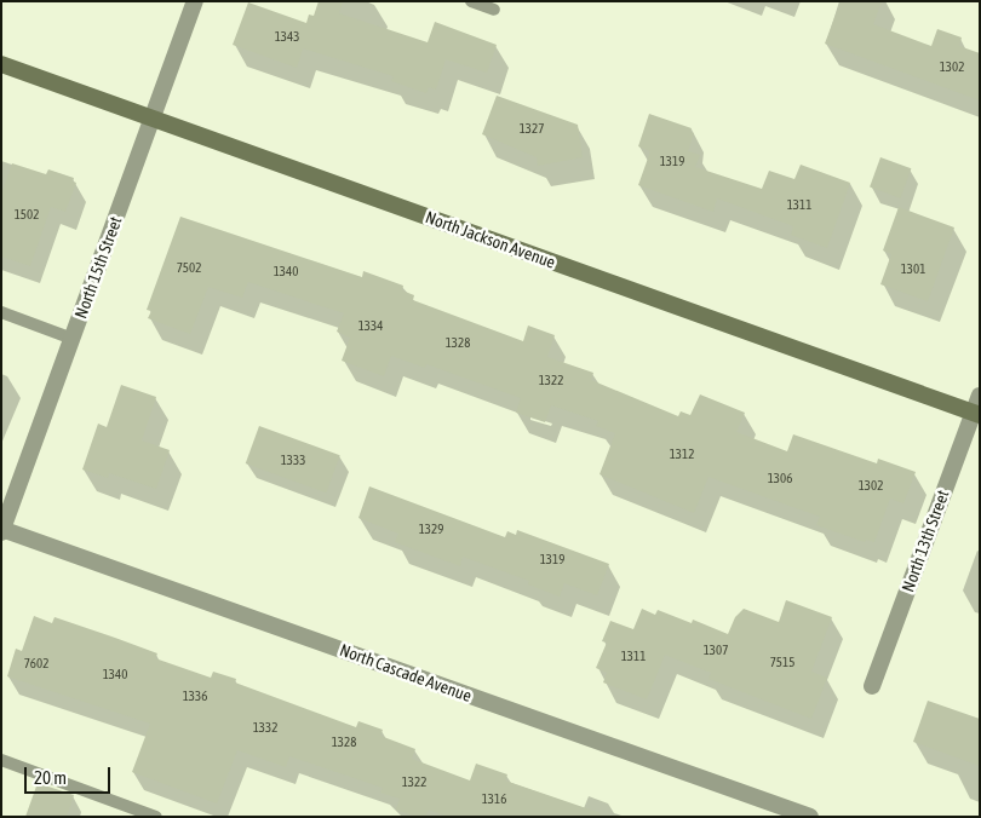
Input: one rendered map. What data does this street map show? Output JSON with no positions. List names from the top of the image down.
{
  "streets": {
    "main road": ["North Jackson Avenue"],
    "street": ["North 15th Street", "North 13th Street", "North Cascade Avenue"]
  },
  "crossings": [
    ["North Jackson Avenue", "North 15th Street"],
    ["North Jackson Avenue", "North 13th Street"],
    ["North 15th Street", "North Cascade Avenue"]
  ],
  "house_numbers": [
    "1343",
    "1302",
    "1327",
    "1319",
    "1311",
    "1502",
    "7502",
    "1301",
    "1340",
    "1334",
    "1328",
    "1322",
    "1312",
    "1333",
    "1306",
    "1302",
    "1329",
    "1319",
    "1307",
    "1311",
    "7515",
    "7602",
    "1340",
    "1336",
    "1332",
    "1328",
    "1322",
    "1316"
  ],
  "scale_bar": "20 m"
}
